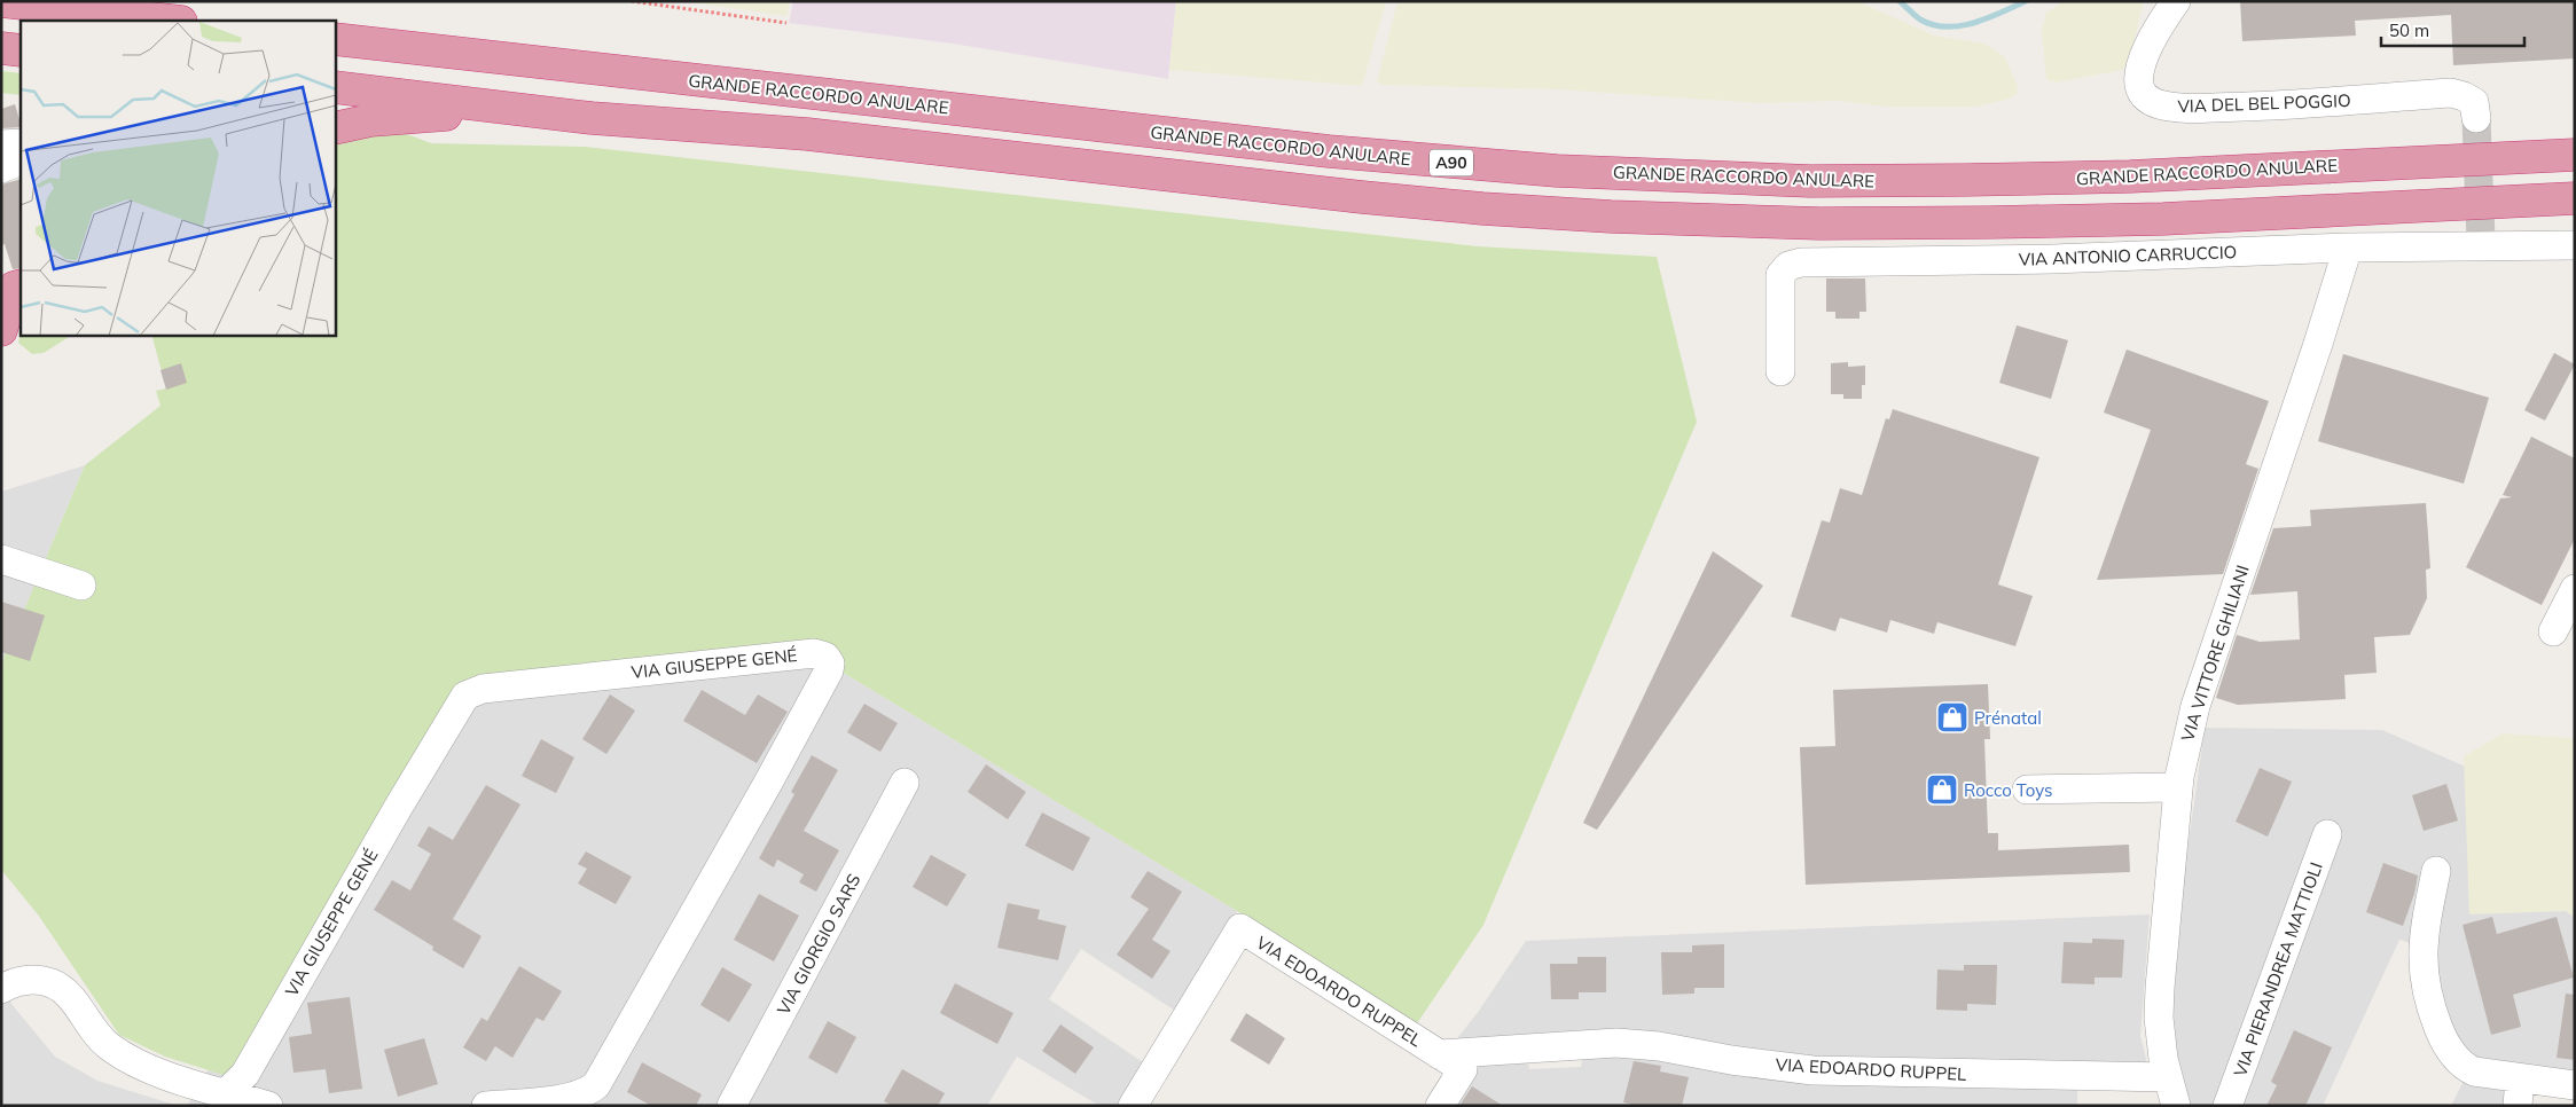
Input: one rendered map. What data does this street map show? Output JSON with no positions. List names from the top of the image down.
{
  "streets": {
    "highway": ["GRANDE RACCORDO ANULARE", "A90"],
    "street": [
      "VIA DEL BEL POGGIO",
      "VIA ANTONIO CARRUCCIO",
      "VIA VITTORE GHILIANI",
      "VIA GIUSEPPE GENÉ",
      "VIA GIORGIO SARS",
      "VIA PIERANDREA MATTIOLI",
      "VIA EDOARDO RUPPEL"
    ]
  },
  "crossings": [
    ["VIA ANTONIO CARRUCCIO", "VIA VITTORE GHILIANI"],
    ["VIA VITTORE GHILIANI", "VIA EDOARDO RUPPEL"]
  ],
  "places": {
    "shop": ["Prénatal", "Rocco Toys"]
  },
  "scale_bar": "50 m"
}
